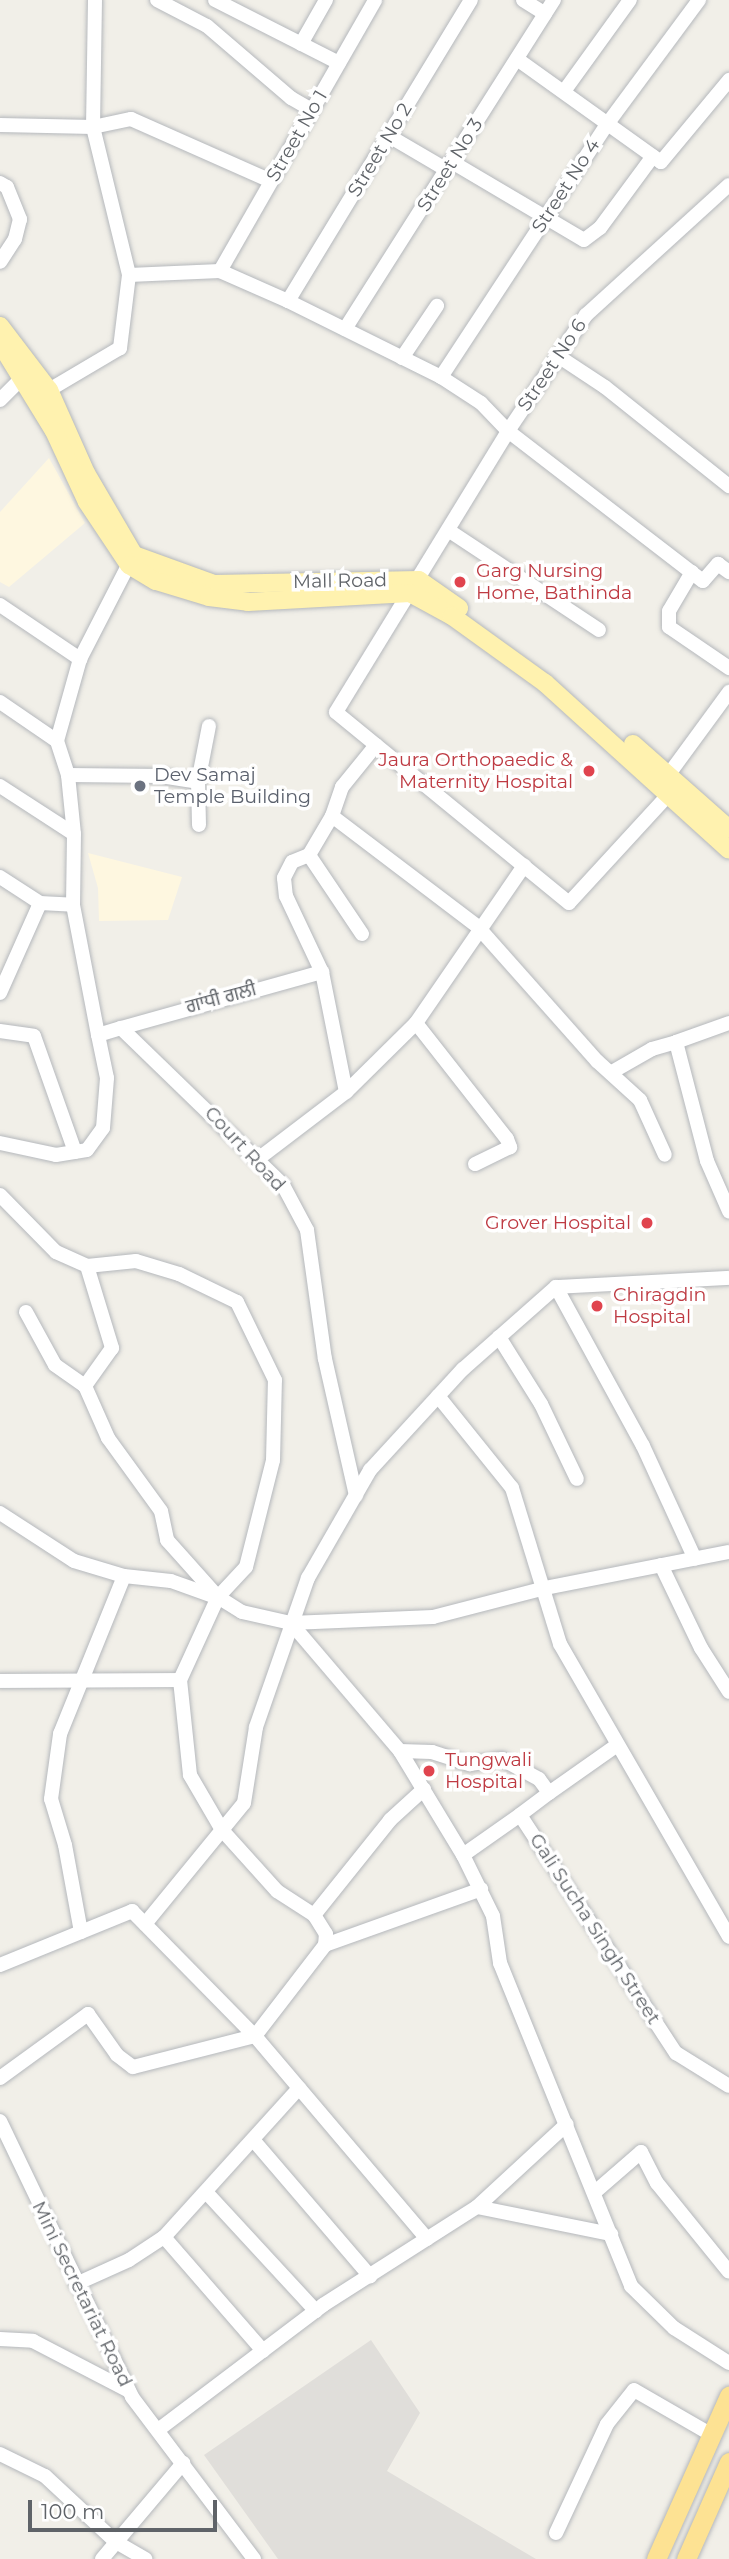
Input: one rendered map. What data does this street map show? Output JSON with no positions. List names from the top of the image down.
{
  "streets": {
    "main road": ["Mall Road"],
    "street": [
      "Street No 1",
      "Street No 2",
      "Street No 3",
      "Street No 4",
      "Street No 6",
      "ਗਾਂਧੀ ਗਲੀ",
      "Court Road",
      "Gali Sucha Singh Street",
      "Mini Secretariat Road"
    ]
  },
  "crossings": [
    ["Street No 6", "Mall Road"],
    ["ਗਾਂਧੀ ਗਲੀ", "Court Road"]
  ],
  "places": [
    "Garg Nursing Home, Bathinda",
    "Jaura Orthopaedic & Maternity Hospital",
    "Dev Samaj Temple Building",
    "Grover Hospital",
    "Chiragdin Hospital",
    "Tungwali Hospital"
  ],
  "scale_bar": "100 m"
}
